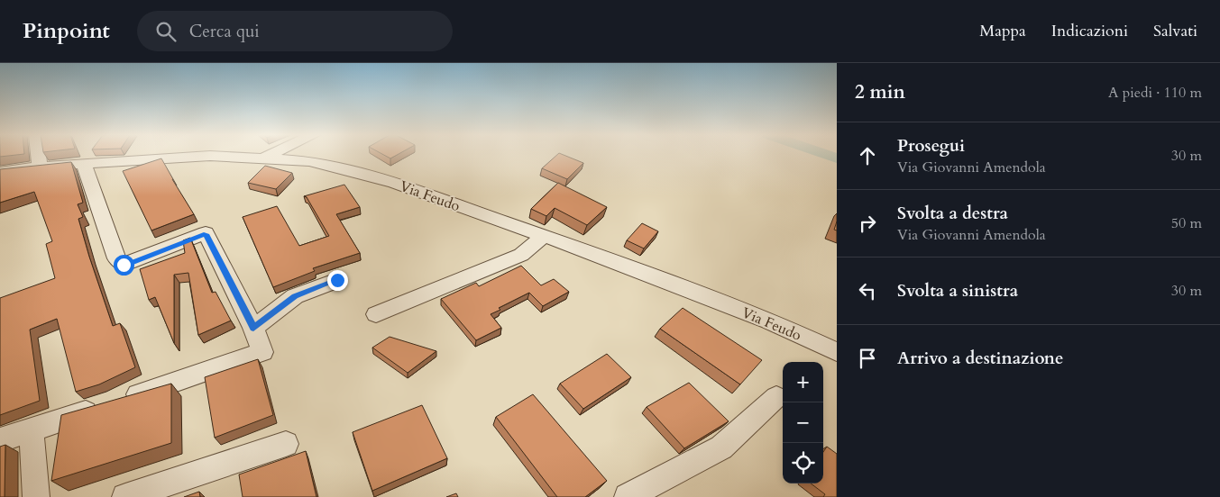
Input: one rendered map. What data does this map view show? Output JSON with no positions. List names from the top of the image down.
{
  "streets": {
    "street": ["Via Feudo"]
  },
  "page": {
    "header": "Pinpoint",
    "search": "Cerca qui",
    "nav": ["Mappa", "Indicazioni", "Salvati"],
    "heading": ["2 min", "A piedi · 110 m"],
    "list": [
      ["Prosegui", "Via Giovanni Amendola", "30 m"],
      ["Svolta a destra", "Via Giovanni Amendola", "50 m"],
      ["Svolta a sinistra", "30 m"],
      "Arrivo a destinazione"
    ],
    "map_buttons": ["+", "−"]
  }
}
